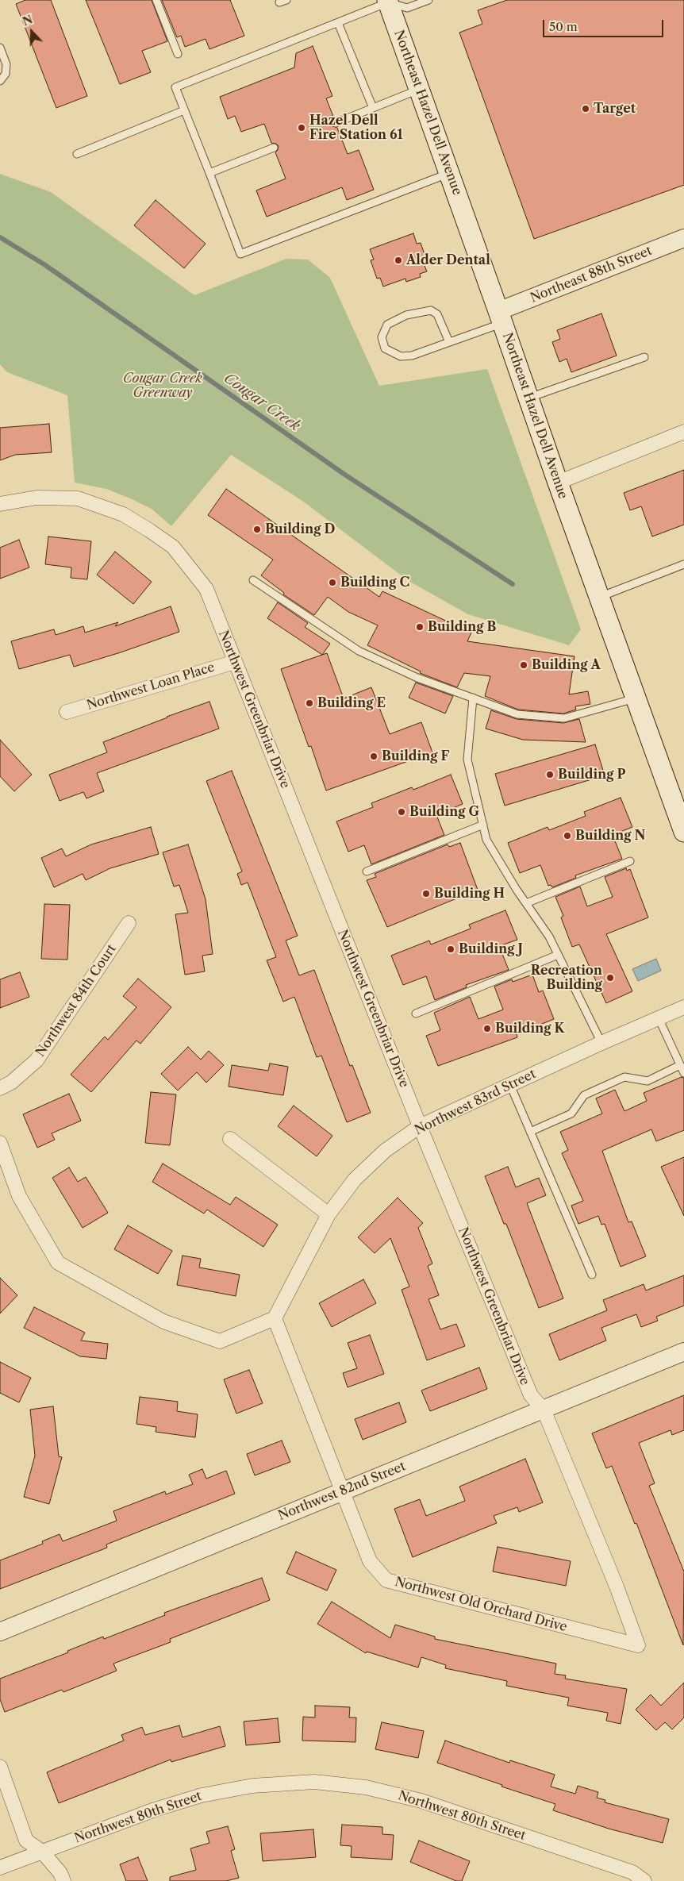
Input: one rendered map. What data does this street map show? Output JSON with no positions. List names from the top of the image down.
{
  "streets": {
    "main road": ["Northeast Hazel Dell Avenue"],
    "street": [
      "Northeast 88th Street",
      "Northwest Loan Place",
      "Northwest Greenbriar Drive",
      "Northwest 84th Court",
      "Northwest 83rd Street",
      "Northwest 82nd Street",
      "Northwest Old Orchard Drive",
      "Northwest 80th Street"
    ]
  },
  "crossings": [
    ["Northeast Hazel Dell Avenue", "Northeast 88th Street"],
    ["Northwest Loan Place", "Northwest Greenbriar Drive"],
    ["Northwest Greenbriar Drive", "Northwest 83rd Street"],
    ["Northwest Greenbriar Drive", "Northwest 82nd Street"],
    ["Northwest Greenbriar Drive", "Northwest Old Orchard Drive"],
    ["Northwest 83rd Street", "Northwest Old Orchard Drive"],
    ["Northwest 82nd Street", "Northwest Old Orchard Drive"]
  ],
  "water": ["Cougar Creek"],
  "parks": ["Cougar Creek Greenway"],
  "places": [
    "Target",
    "Hazel Dell Fire Station 61",
    "Alder Dental",
    "Building D",
    "Building C",
    "Building B",
    "Building A",
    "Building E",
    "Building F",
    "Building P",
    "Building G",
    "Building N",
    "Building H",
    "Building J",
    "Recreation Building",
    "Building K"
  ],
  "scale_bar": "50 m",
  "north": "top"
}
